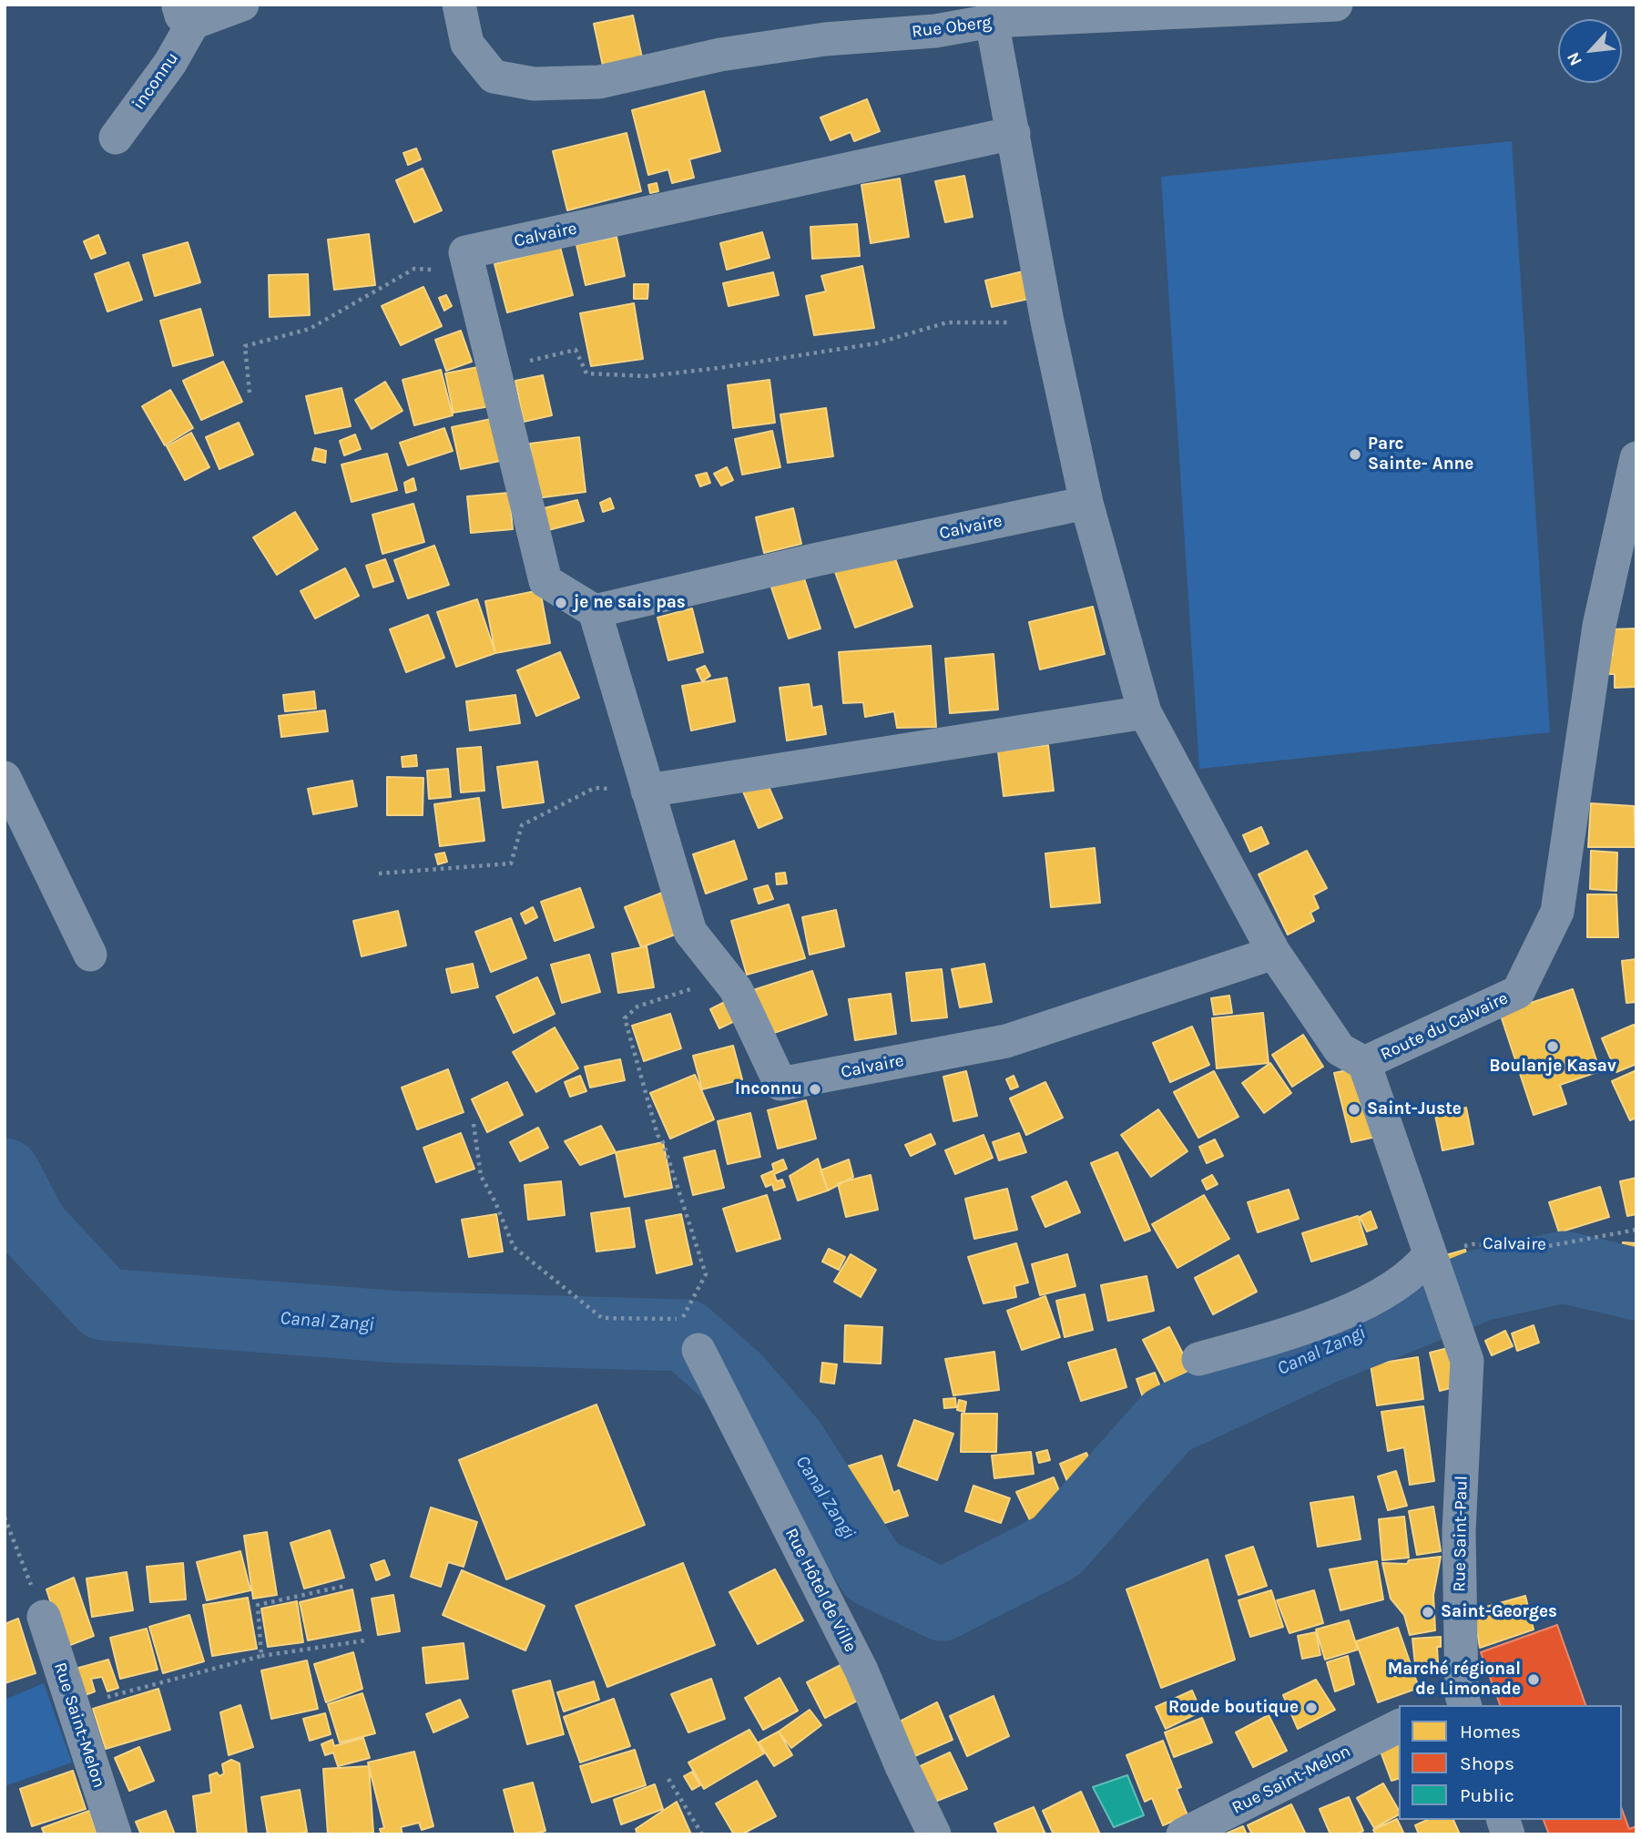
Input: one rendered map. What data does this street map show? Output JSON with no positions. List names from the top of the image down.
{
  "streets": {
    "street": [
      "Rue Oberg",
      "inconnu",
      "Calvaire",
      "Route du Calvaire",
      "Rue Saint-Paul",
      "Rue Hôtel de Ville",
      "Rue Saint-Melon"
    ]
  },
  "crossings": [
    ["Calvaire", "Route du Calvaire"],
    ["Route du Calvaire", "Rue Saint-Paul"]
  ],
  "water": ["Canal Zangi"],
  "places": [
    "Parc Sainte- Anne",
    "je ne sais pas",
    "Boulanje Kasav",
    "Inconnu",
    "Saint-Juste",
    "Saint-Georges",
    "Marché régional de Limonade",
    "Roude boutique"
  ],
  "legend": ["Homes", "Shops", "Public"],
  "north": "bottom left"
}
